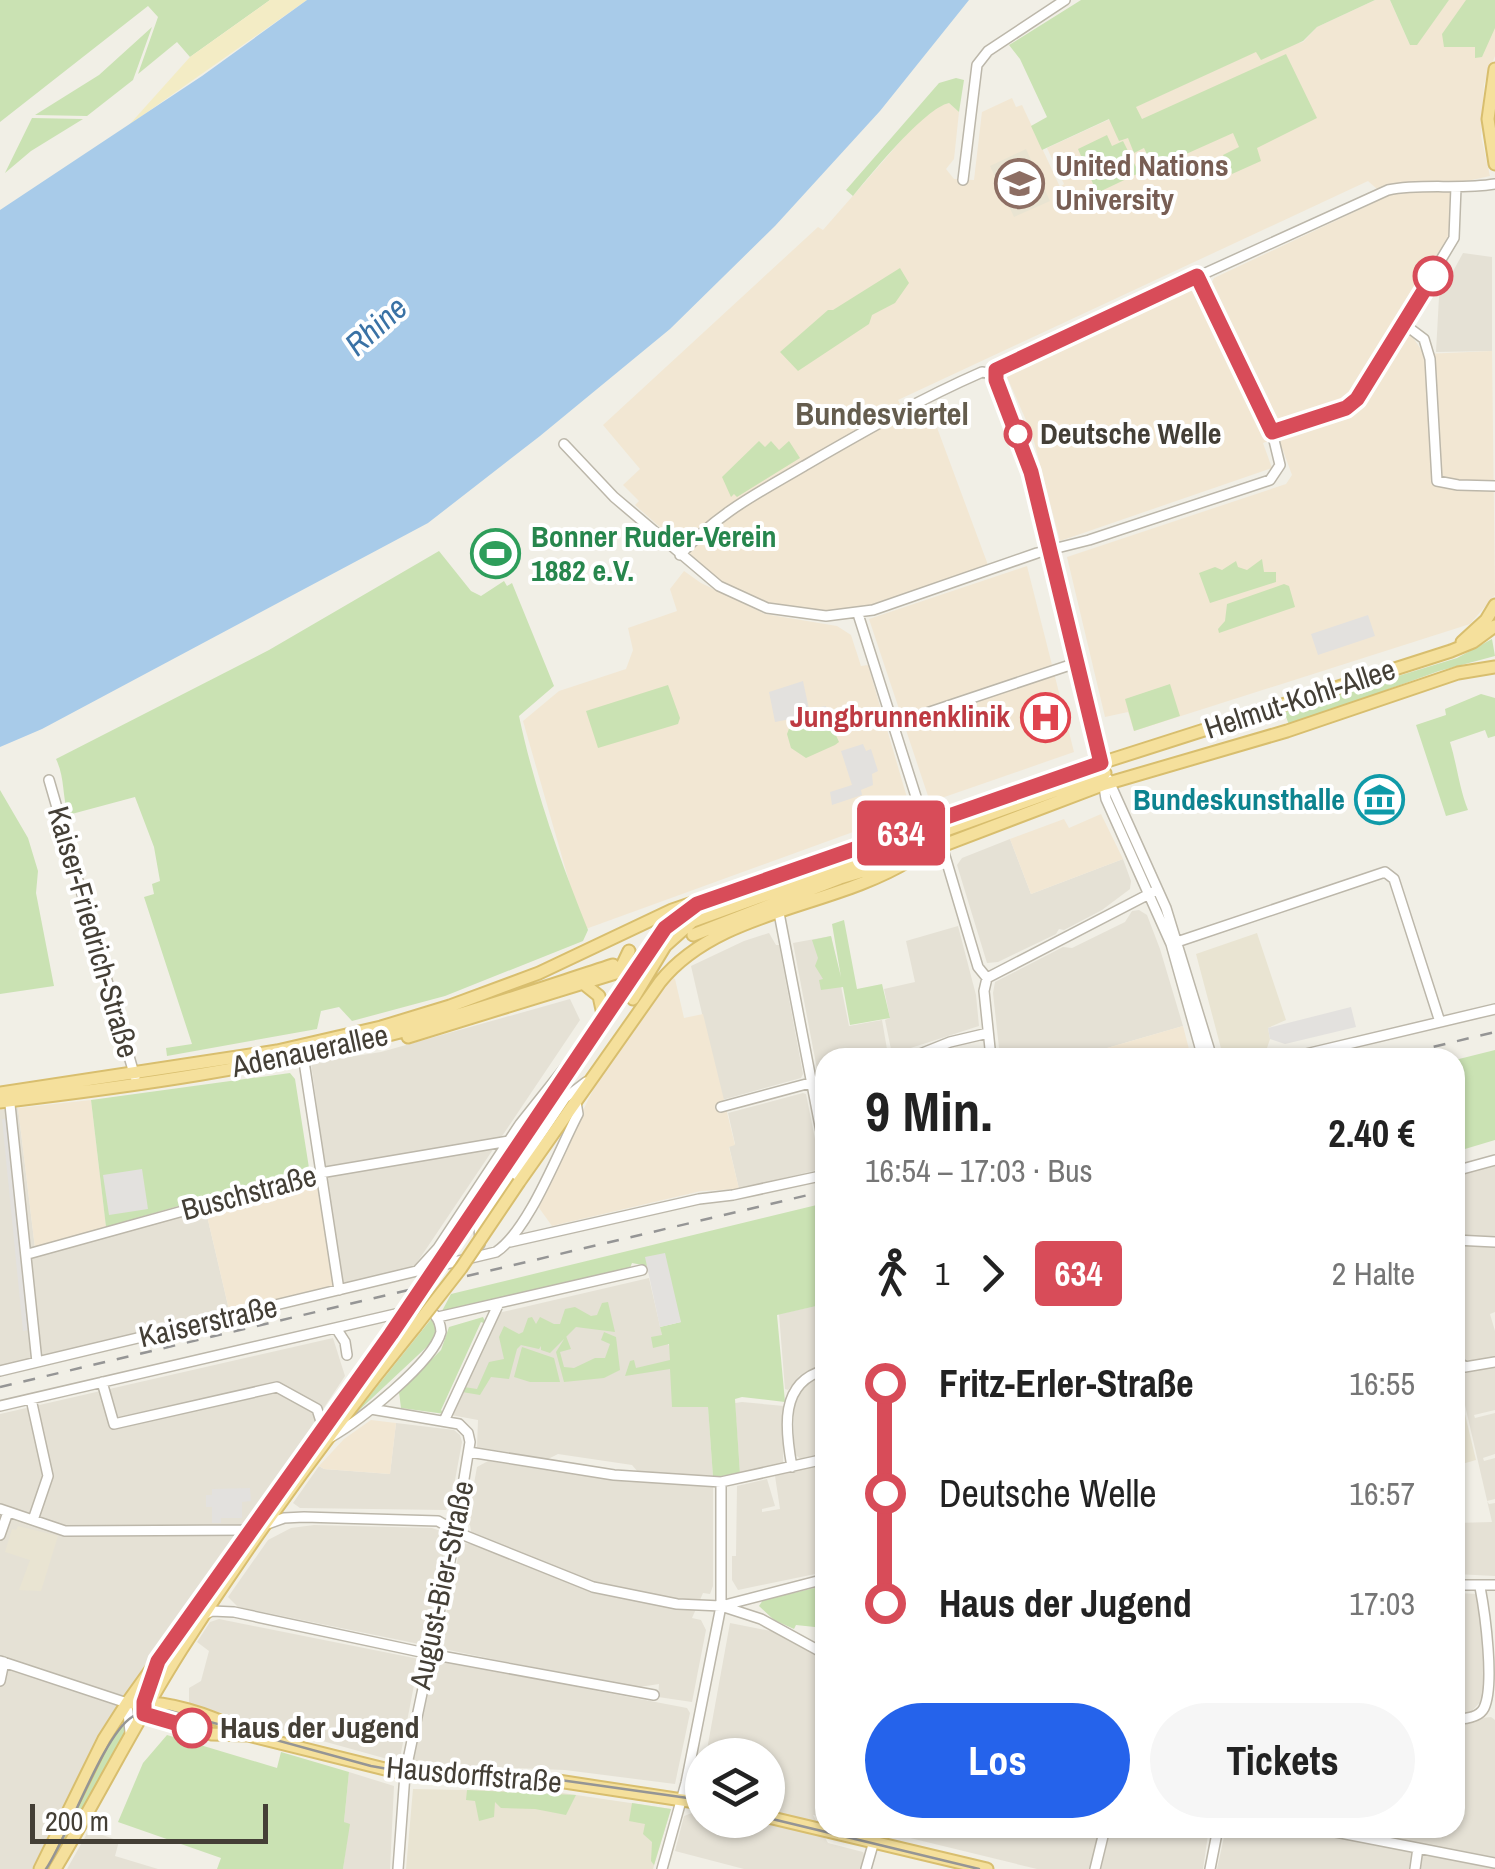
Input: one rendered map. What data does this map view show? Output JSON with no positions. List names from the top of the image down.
{
  "streets": {
    "main road": ["Helmut-Kohl-Allee", "Adenauerallee", "Hausdorffstraße"],
    "street": [
      "Kaiser-Friedrich-Straße",
      "Buschstraße",
      "Kaiserstraße",
      "August-Bier-Straße"
    ]
  },
  "crossings": [
    ["Kaiser-Friedrich-Straße", "Adenauerallee"],
    ["August-Bier-Straße", "Hausdorffstraße"]
  ],
  "districts": ["Bundesviertel"],
  "water": ["Rhine"],
  "places": {
    "school or university": ["United Nations University"],
    "other": ["Deutsche Welle", "Haus der Jugend"],
    "sports": ["Bonner Ruder-Verein 1882 e.V."],
    "hospital": ["Jungbrunnenklinik"],
    "museum": ["Bundeskunsthalle"]
  },
  "lines": ["bus line 634"],
  "scale_bar": "200 m",
  "page": {
    "on_map": "634",
    "heading": ["9 Min.", "16:54 – 17:03 · Bus", "2.40 €"],
    "legs": ["1", "634", "2 Halte"],
    "list": [
      {
        "name": "Fritz-Erler-Straße",
        "value": "16:55"
      },
      {
        "name": "Deutsche Welle",
        "value": "16:57"
      },
      {
        "name": "Haus der Jugend",
        "value": "17:03"
      }
    ],
    "buttons": ["Los", "Tickets"],
    "scale": "200 m"
  }
}
